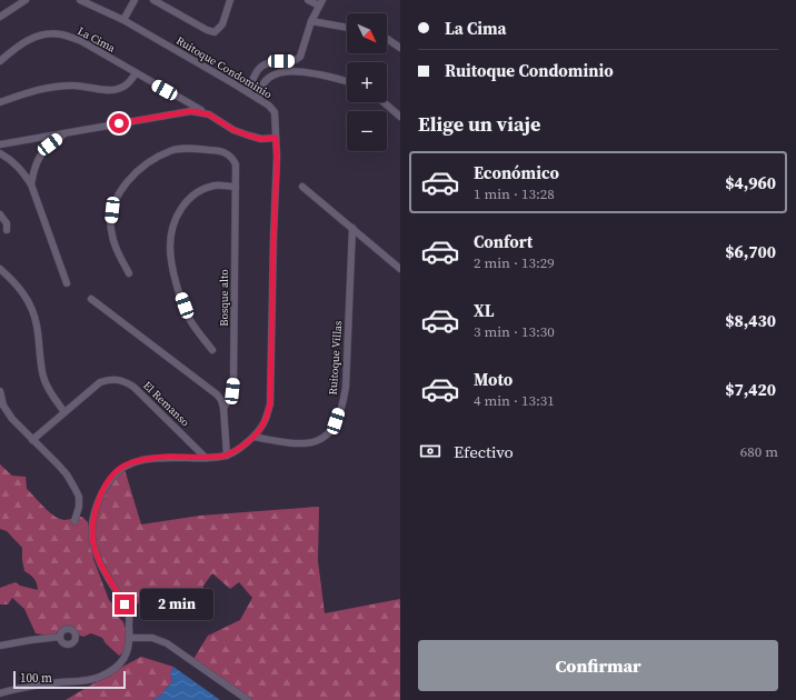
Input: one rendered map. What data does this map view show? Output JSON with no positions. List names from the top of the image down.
{
  "streets": {
    "street": [
      "La Cima",
      "Ruitoque Condominio",
      "Bosque alto",
      "Ruitoque Villas",
      "El Remanso"
    ]
  },
  "crossings": [
    ["La Cima", "Ruitoque Condominio"],
    ["Ruitoque Condominio", "Bosque alto"],
    ["Ruitoque Condominio", "Ruitoque Villas"],
    ["Ruitoque Condominio", "El Remanso"]
  ],
  "scale_bar": "100 m",
  "north": "bottom right",
  "page": {
    "banner": ["La Cima", "Ruitoque Condominio"],
    "map_buttons": ["+", "−"],
    "heading": "Elige un viaje",
    "list": [
      {
        "name": "Económico",
        "note": "1 min · 13:28",
        "value": "$4,960"
      },
      {
        "name": "Confort",
        "note": "2 min · 13:29",
        "value": "$6,700"
      },
      {
        "name": "XL",
        "note": "3 min · 13:30",
        "value": "$8,430"
      },
      {
        "name": "Moto",
        "note": "4 min · 13:31",
        "value": "$7,420"
      }
    ],
    "pay": ["Efectivo", "680 m"],
    "bubble": "2 min",
    "buttons": "Confirmar",
    "scale": "100 m"
  }
}
